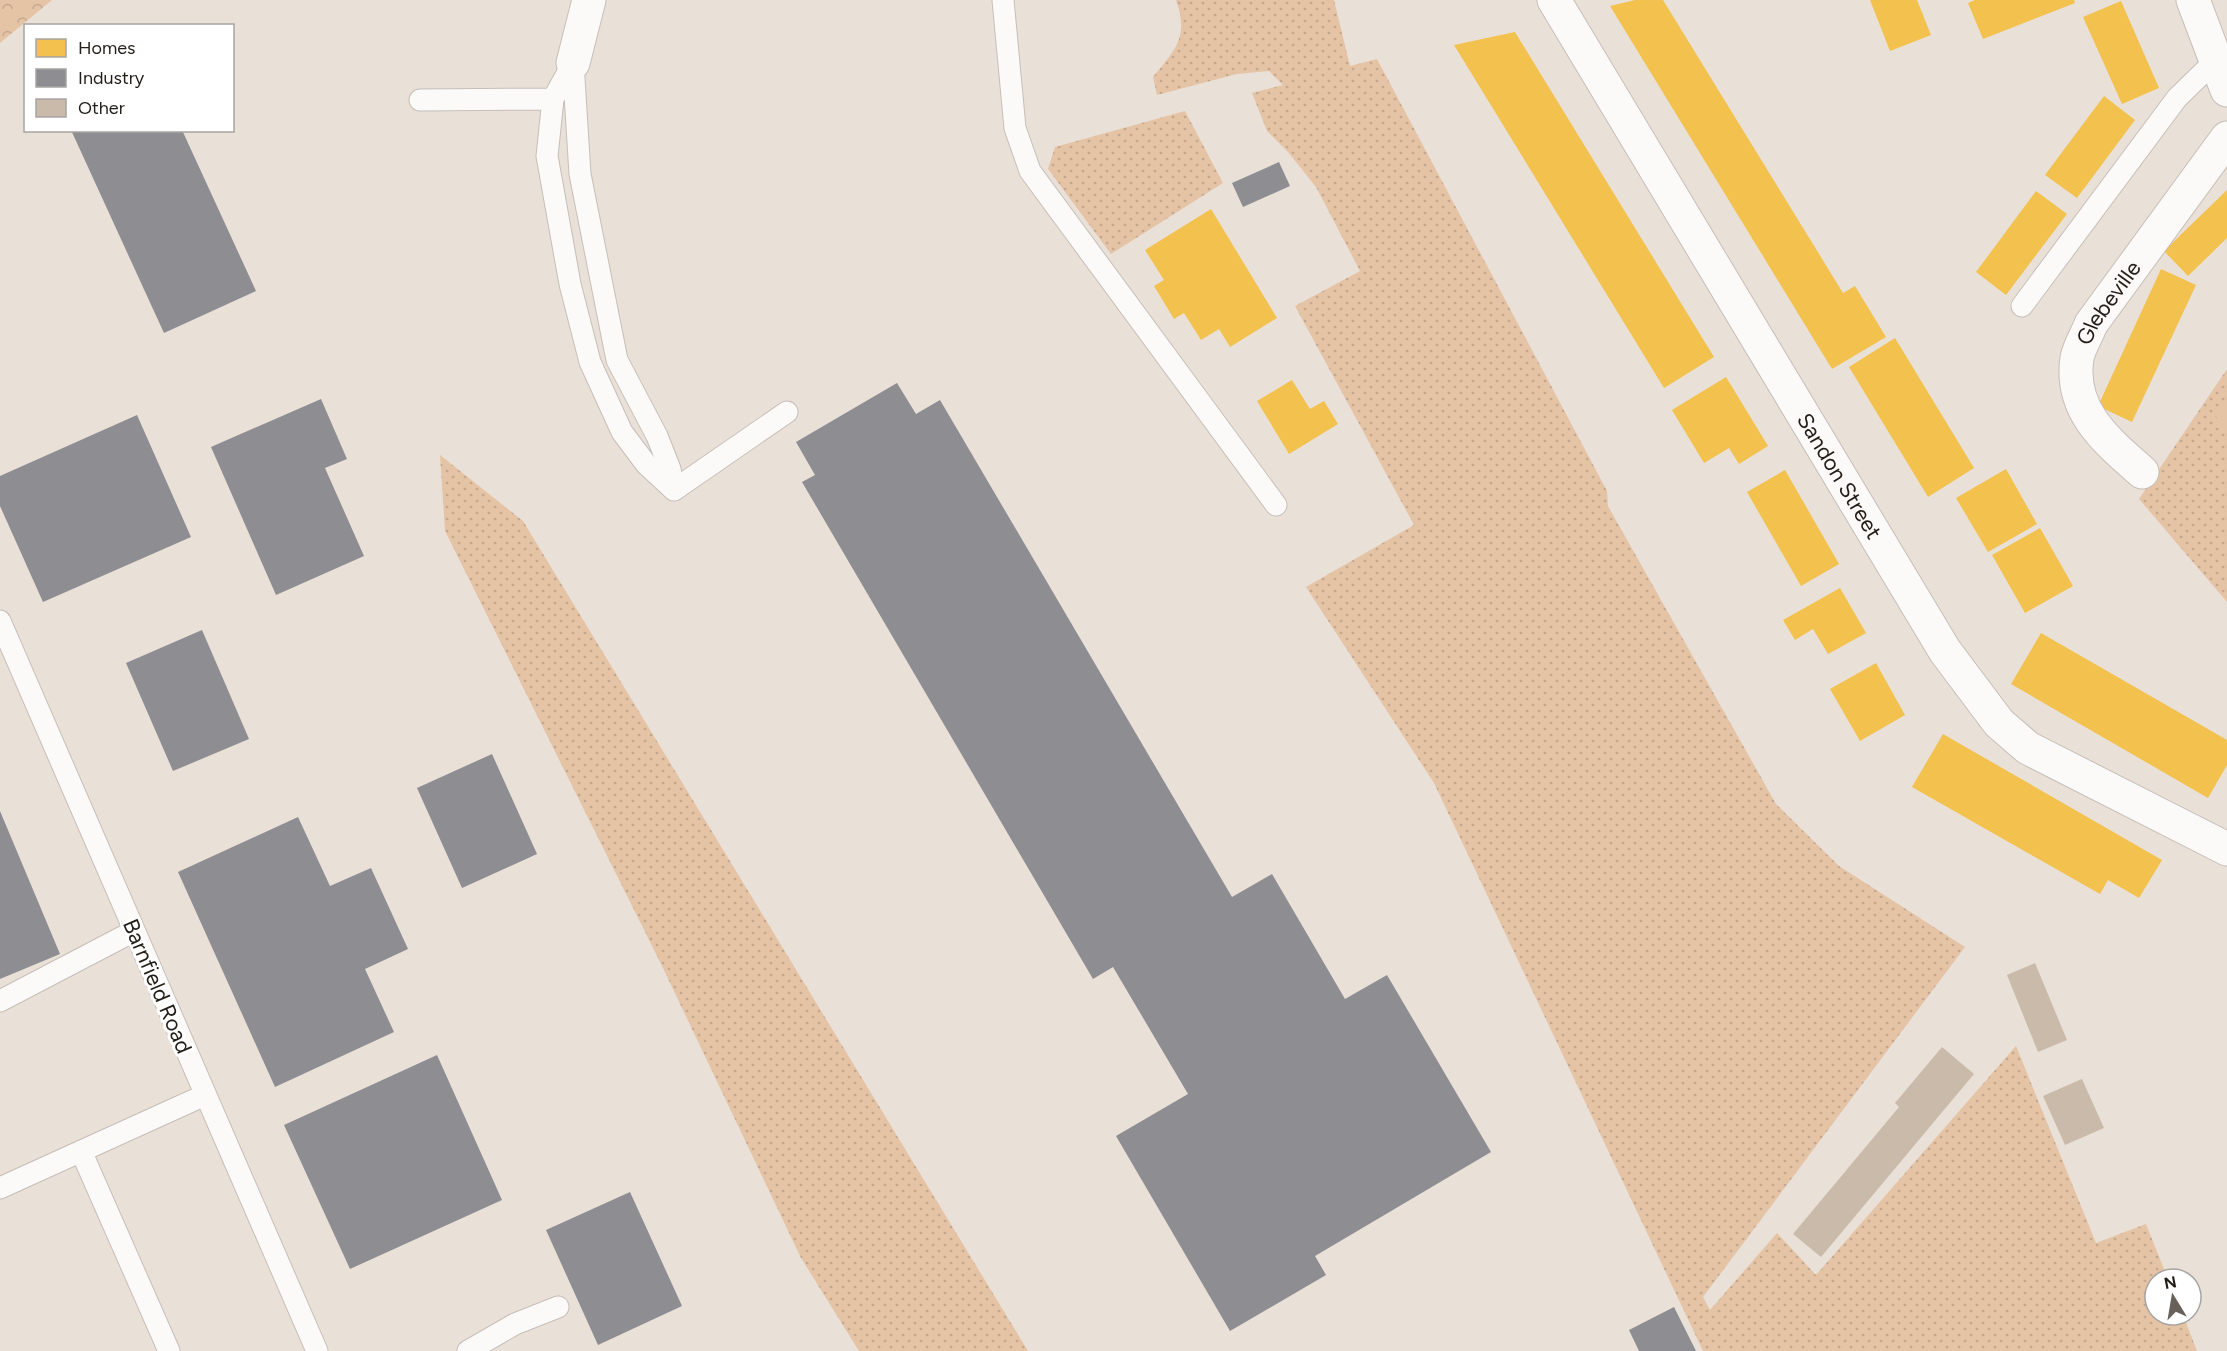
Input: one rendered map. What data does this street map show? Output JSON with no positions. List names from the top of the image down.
{
  "streets": {
    "street": ["Glebeville", "Sandon Street"],
    "lane": ["Barnfield Road"]
  },
  "legend": ["Homes", "Industry", "Other"],
  "north": "top"
}
